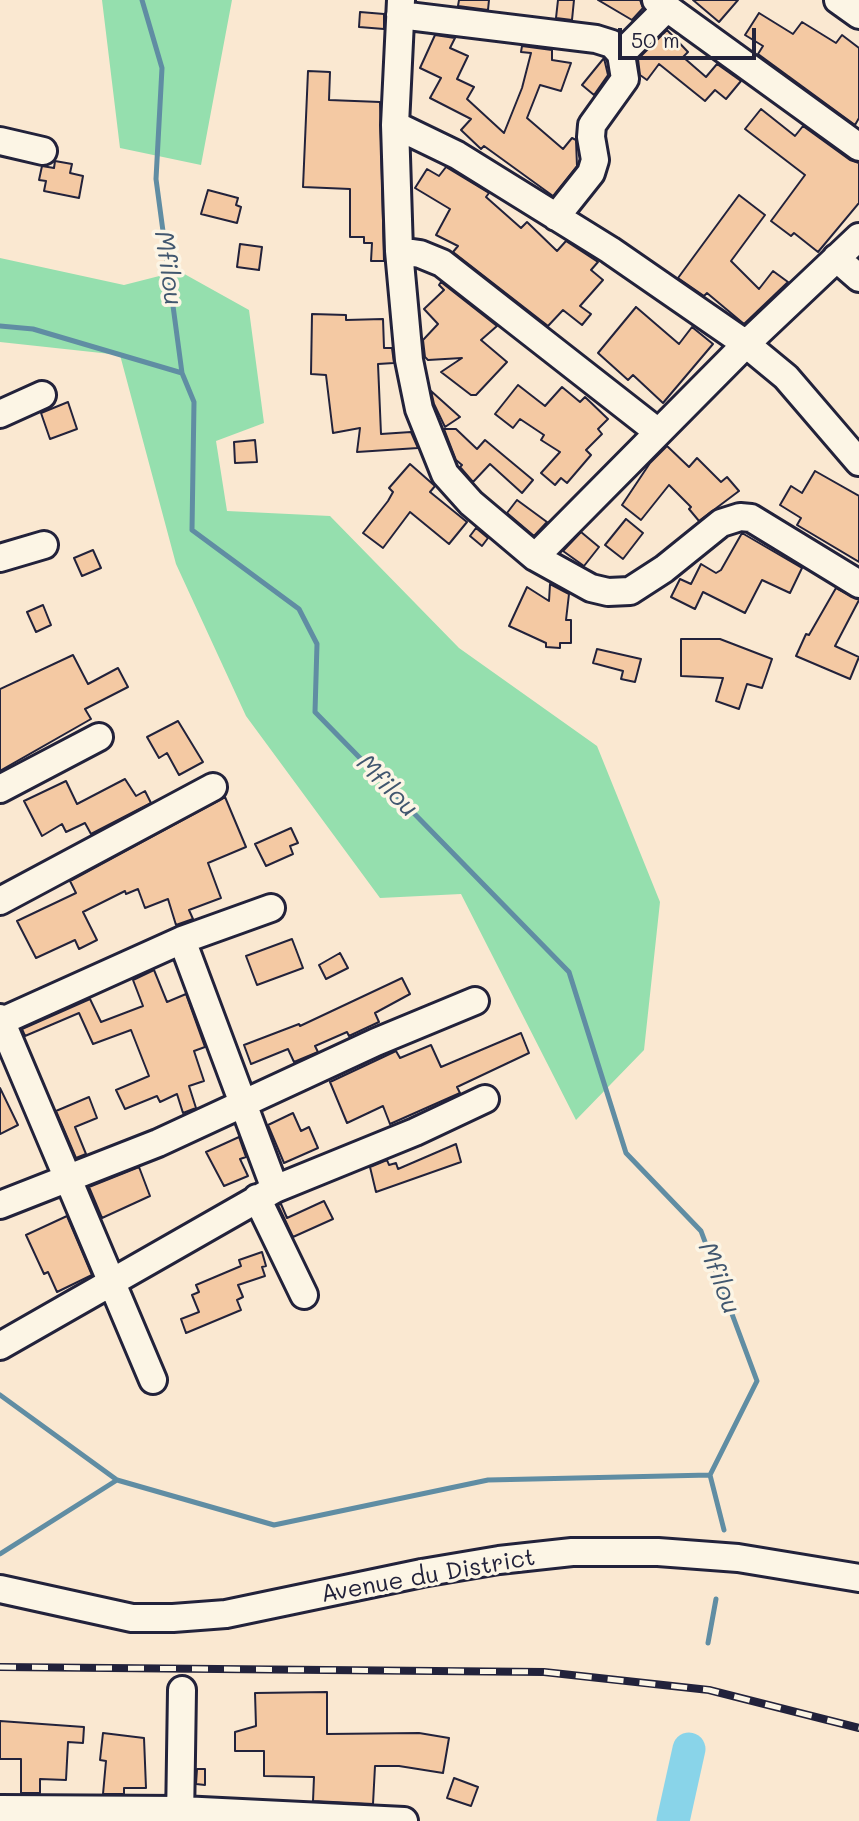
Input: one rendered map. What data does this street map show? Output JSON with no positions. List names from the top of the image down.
{
  "streets": {
    "street": ["Avenue du District"]
  },
  "water": ["Mfilou"],
  "scale_bar": "50 m"
}
